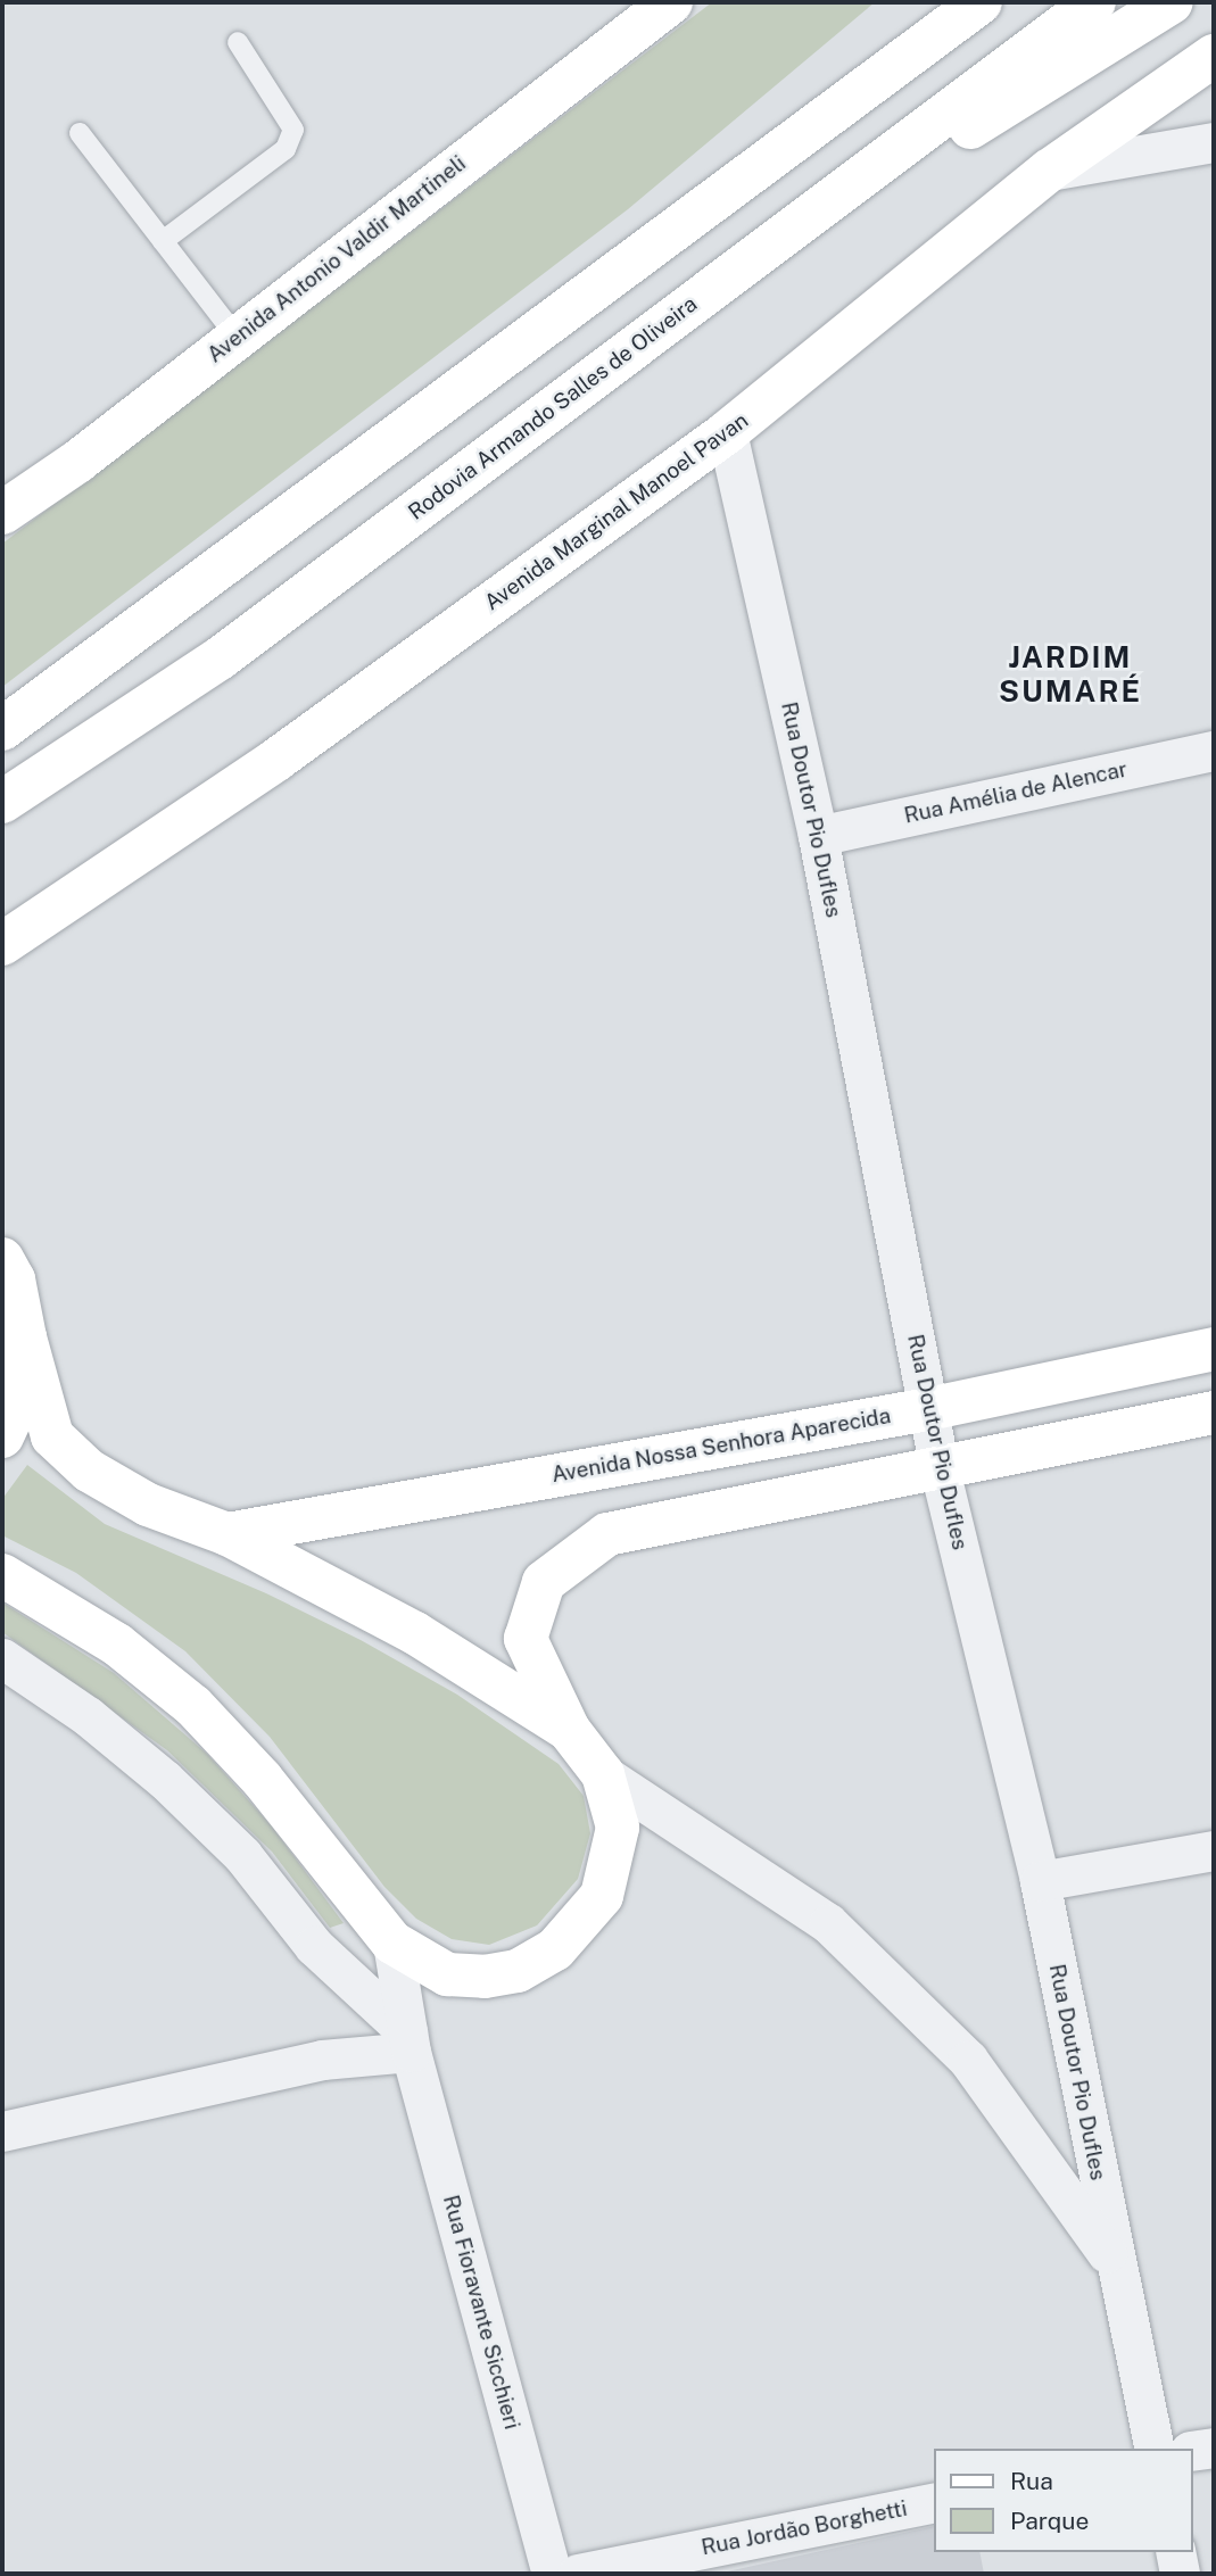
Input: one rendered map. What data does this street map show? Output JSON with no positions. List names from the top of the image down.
{
  "streets": {
    "main road": [
      "Avenida Antonio Valdir Martineli",
      "Rodovia Armando Salles de Oliveira",
      "Avenida Marginal Manoel Pavan",
      "Avenida Nossa Senhora Aparecida"
    ],
    "street": [
      "Rua Amélia de Alencar",
      "Rua Doutor Pio Dufles",
      "Rua Fioravante Sicchieri",
      "Rua Jordão Borghetti"
    ]
  },
  "crossings": [
    ["Avenida Marginal Manoel Pavan", "Rua Doutor Pio Dufles"],
    ["Rua Amélia de Alencar", "Rua Doutor Pio Dufles"],
    ["Rua Doutor Pio Dufles", "Avenida Nossa Senhora Aparecida"]
  ],
  "districts": ["JARDIM SUMARÉ"],
  "legend": ["Rua", "Parque"]
}
